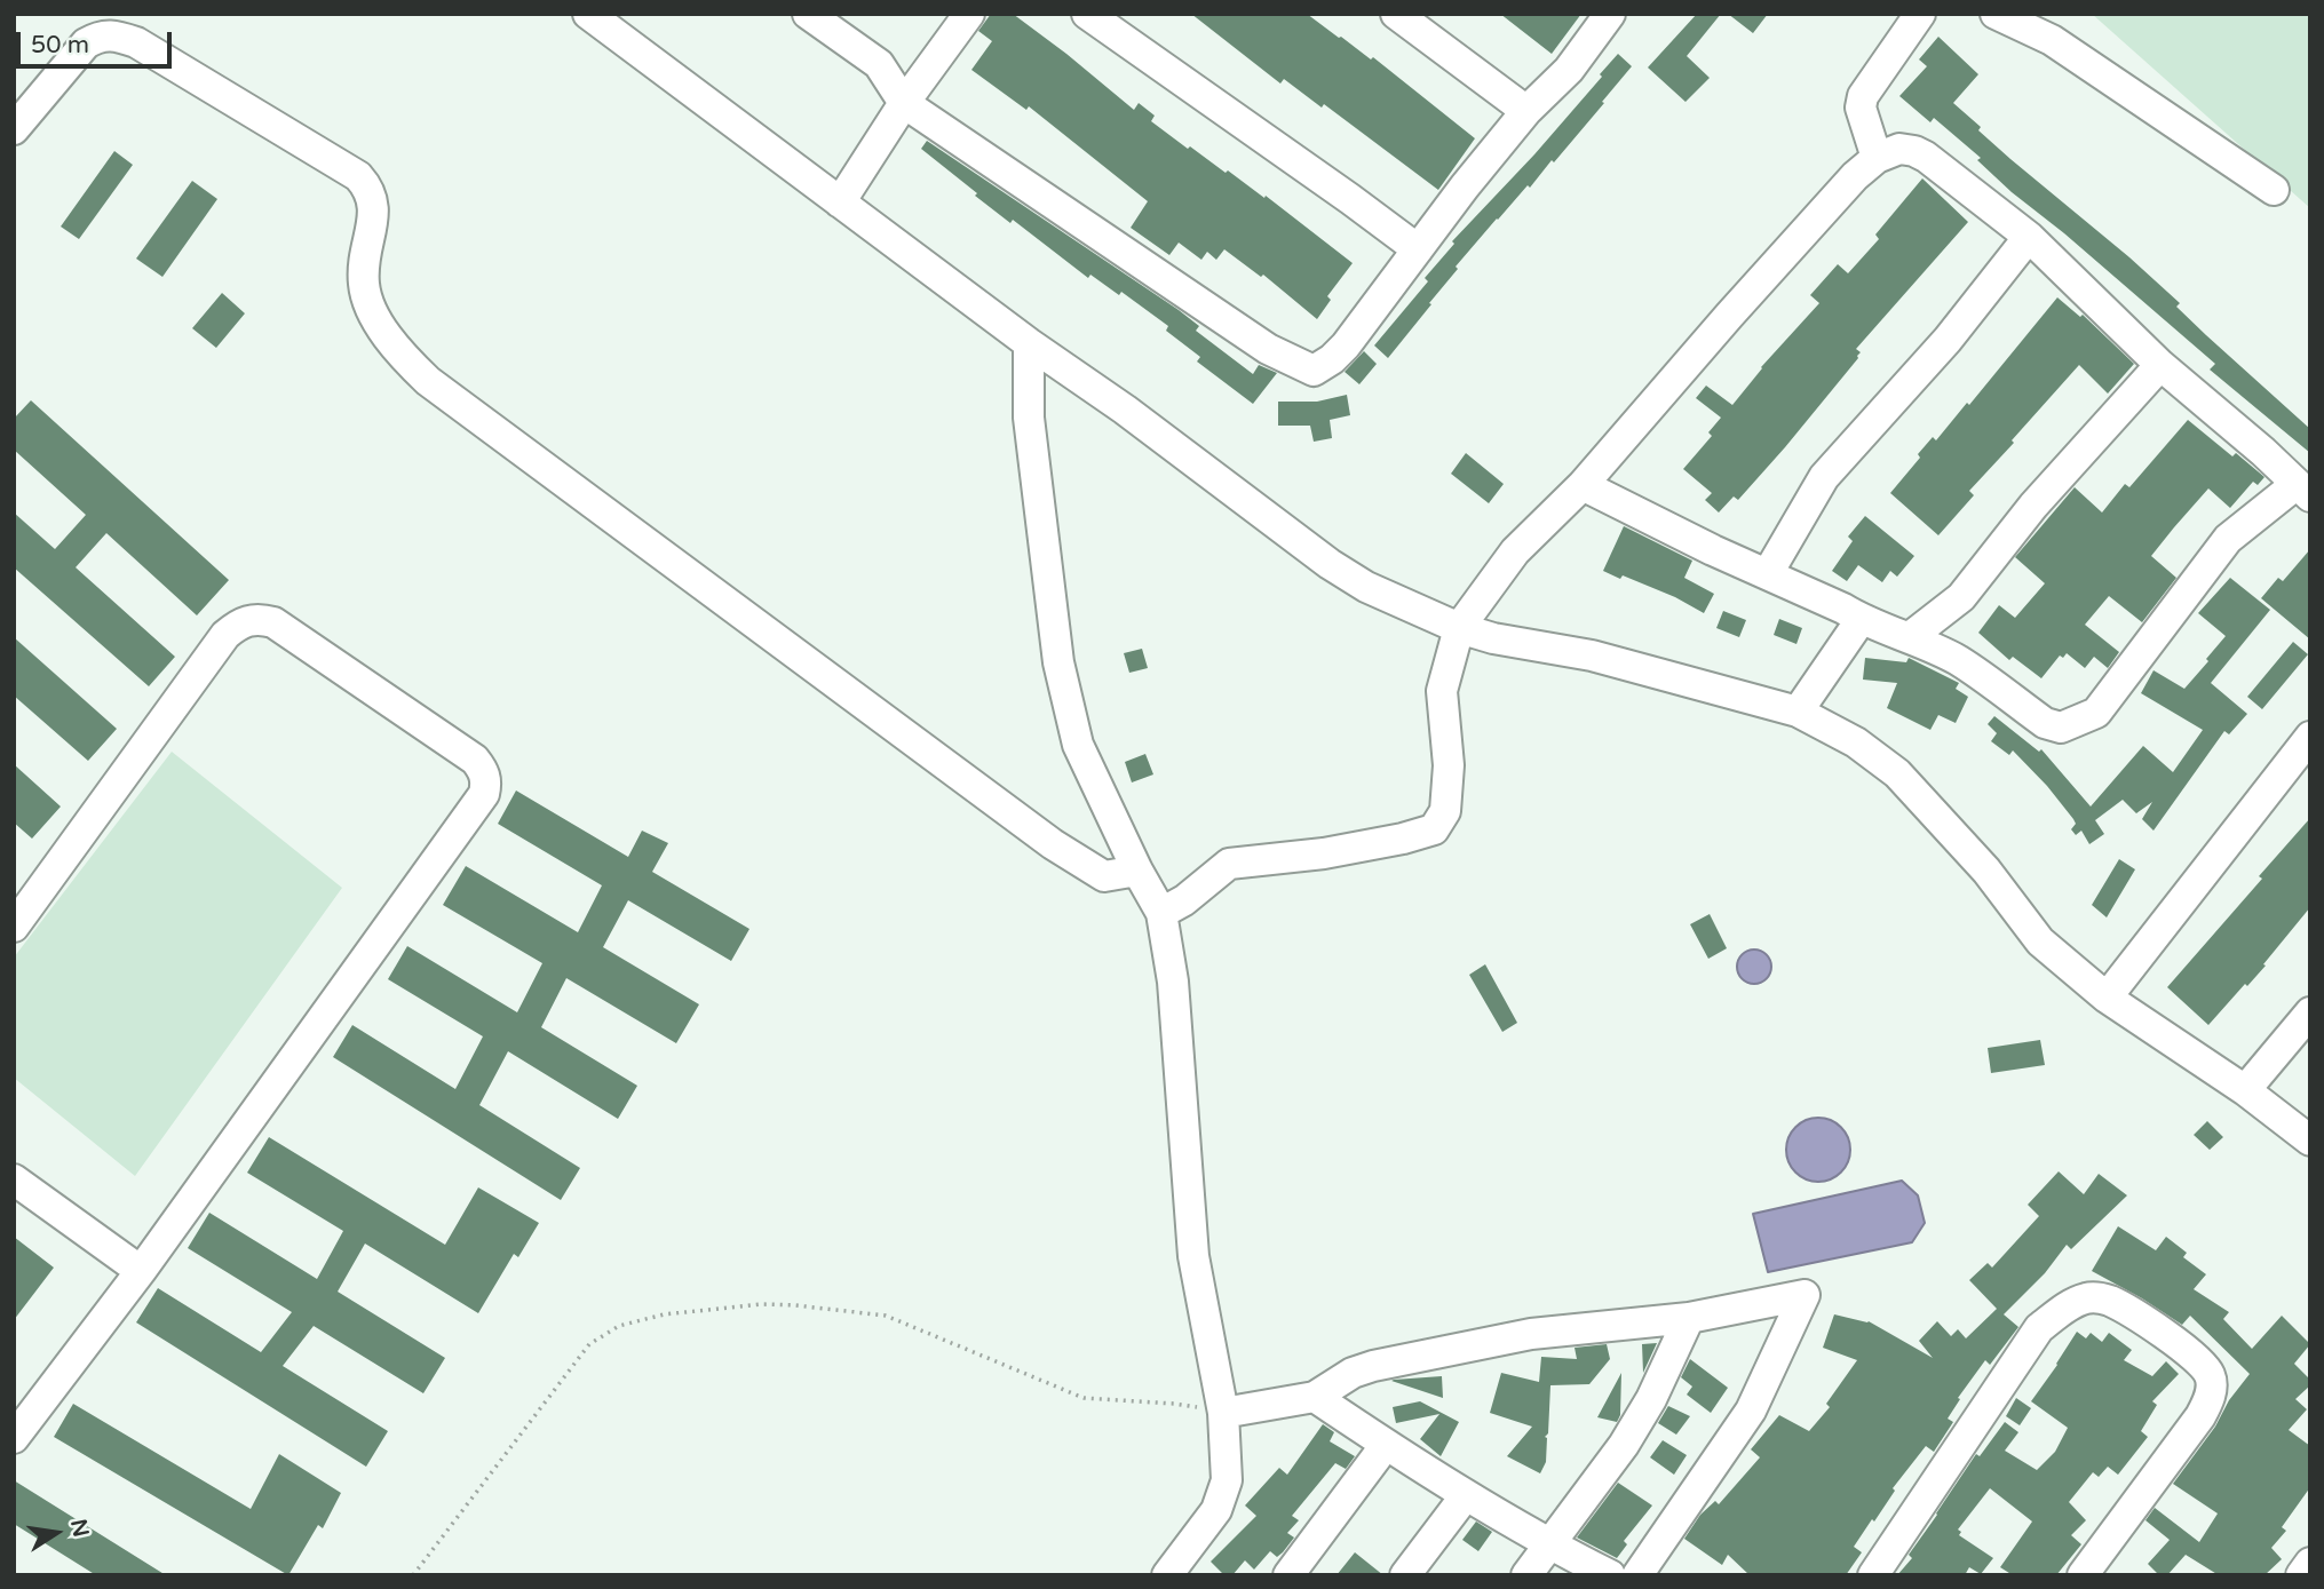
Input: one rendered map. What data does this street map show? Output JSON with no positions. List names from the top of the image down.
{
  "scale_bar": "50 m",
  "north": "right"
}
